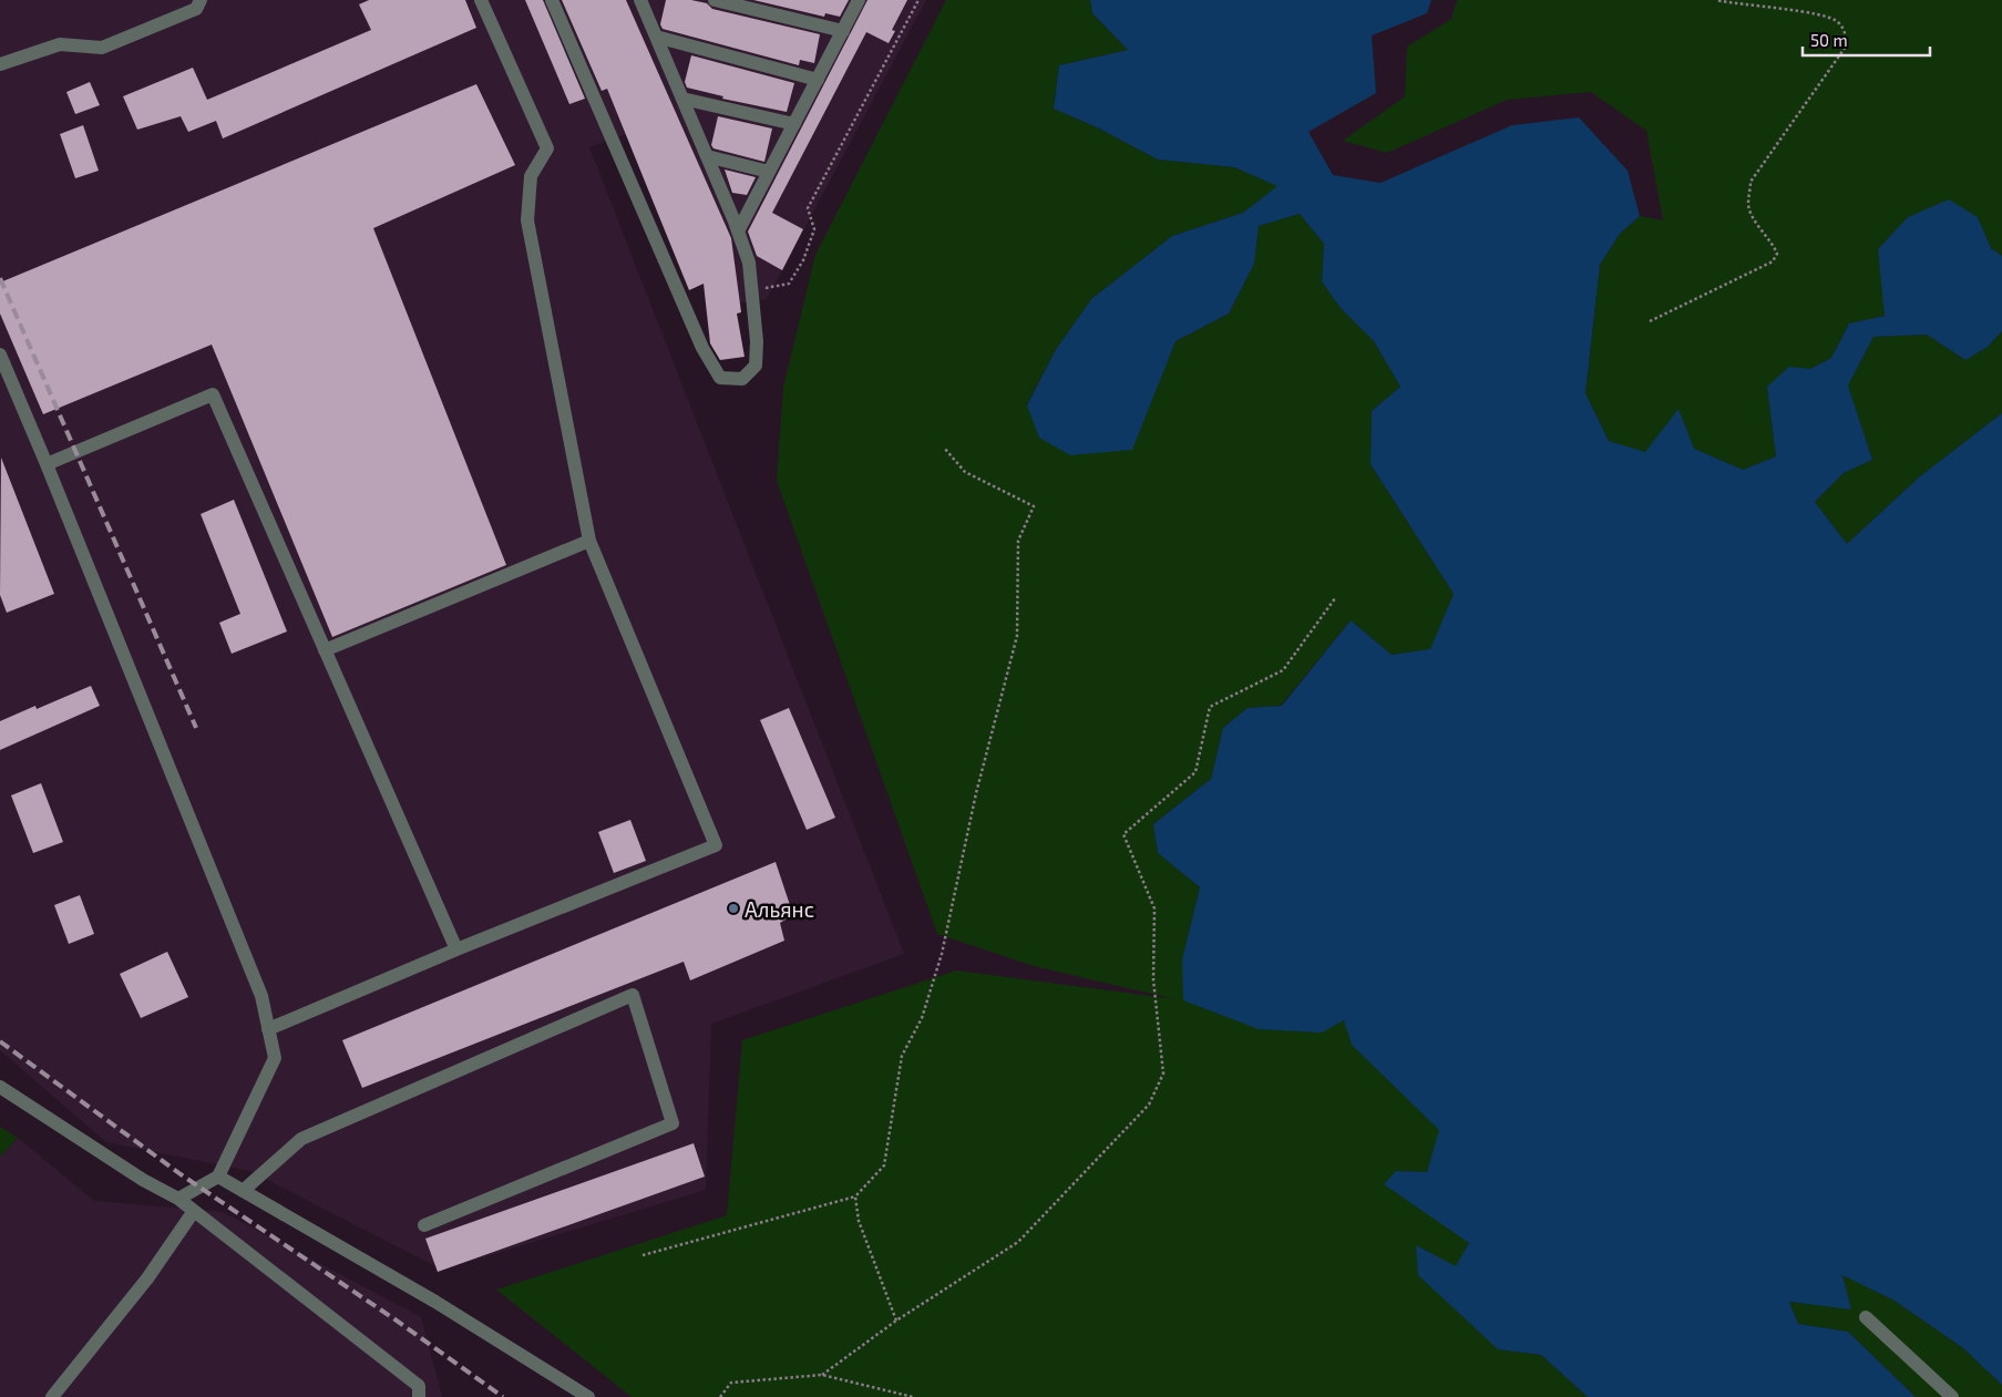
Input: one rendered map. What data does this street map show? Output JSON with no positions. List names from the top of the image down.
{
  "places": ["Альянс"],
  "scale_bar": "50 m"
}
